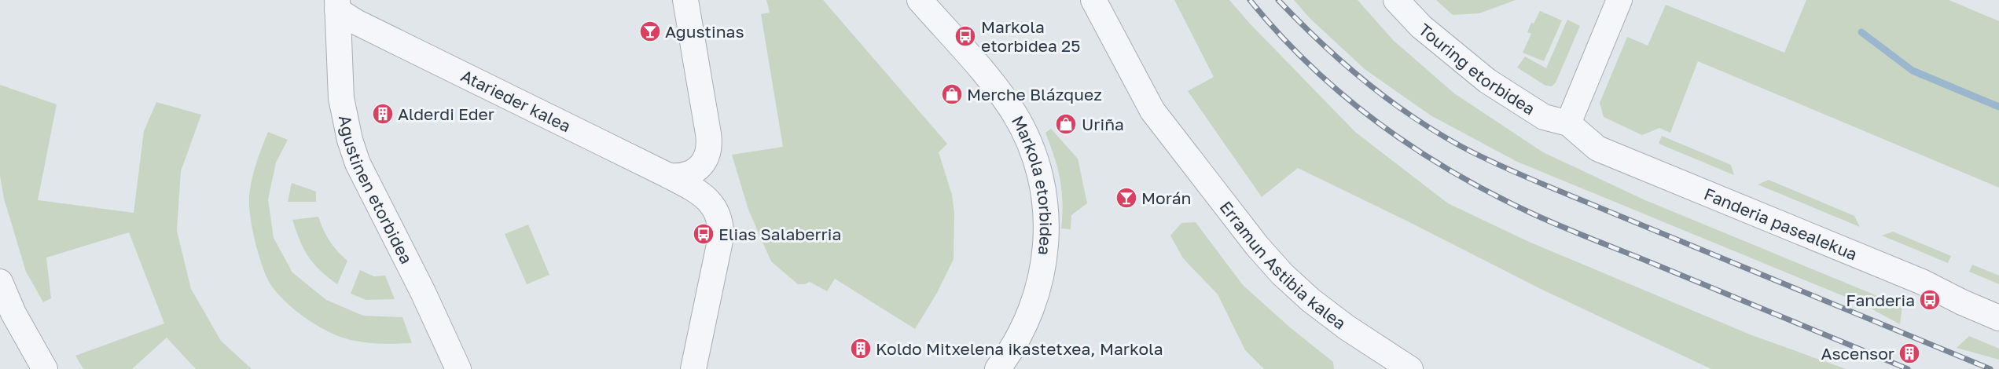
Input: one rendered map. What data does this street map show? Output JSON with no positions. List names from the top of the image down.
{
  "streets": {
    "street": [
      "Touring etorbidea",
      "Atarieder kalea",
      "Markola etorbidea",
      "Agustinen etorbidea",
      "Fanderia pasealekua",
      "Erramun Astibia kalea"
    ]
  },
  "crossings": [
    ["Touring etorbidea", "Fanderia pasealekua"],
    ["Atarieder kalea", "Agustinen etorbidea"]
  ],
  "places": {
    "bar": ["Agustinas", "Morán"],
    "bus stop": ["Markola etorbidea 25", "Elias Salaberria", "Fanderia"],
    "shop": ["Merche Blázquez", "Uriña"],
    "building": ["Alderdi Eder", "Koldo Mitxelena ikastetxea, Markola", "Ascensor"]
  }
}
